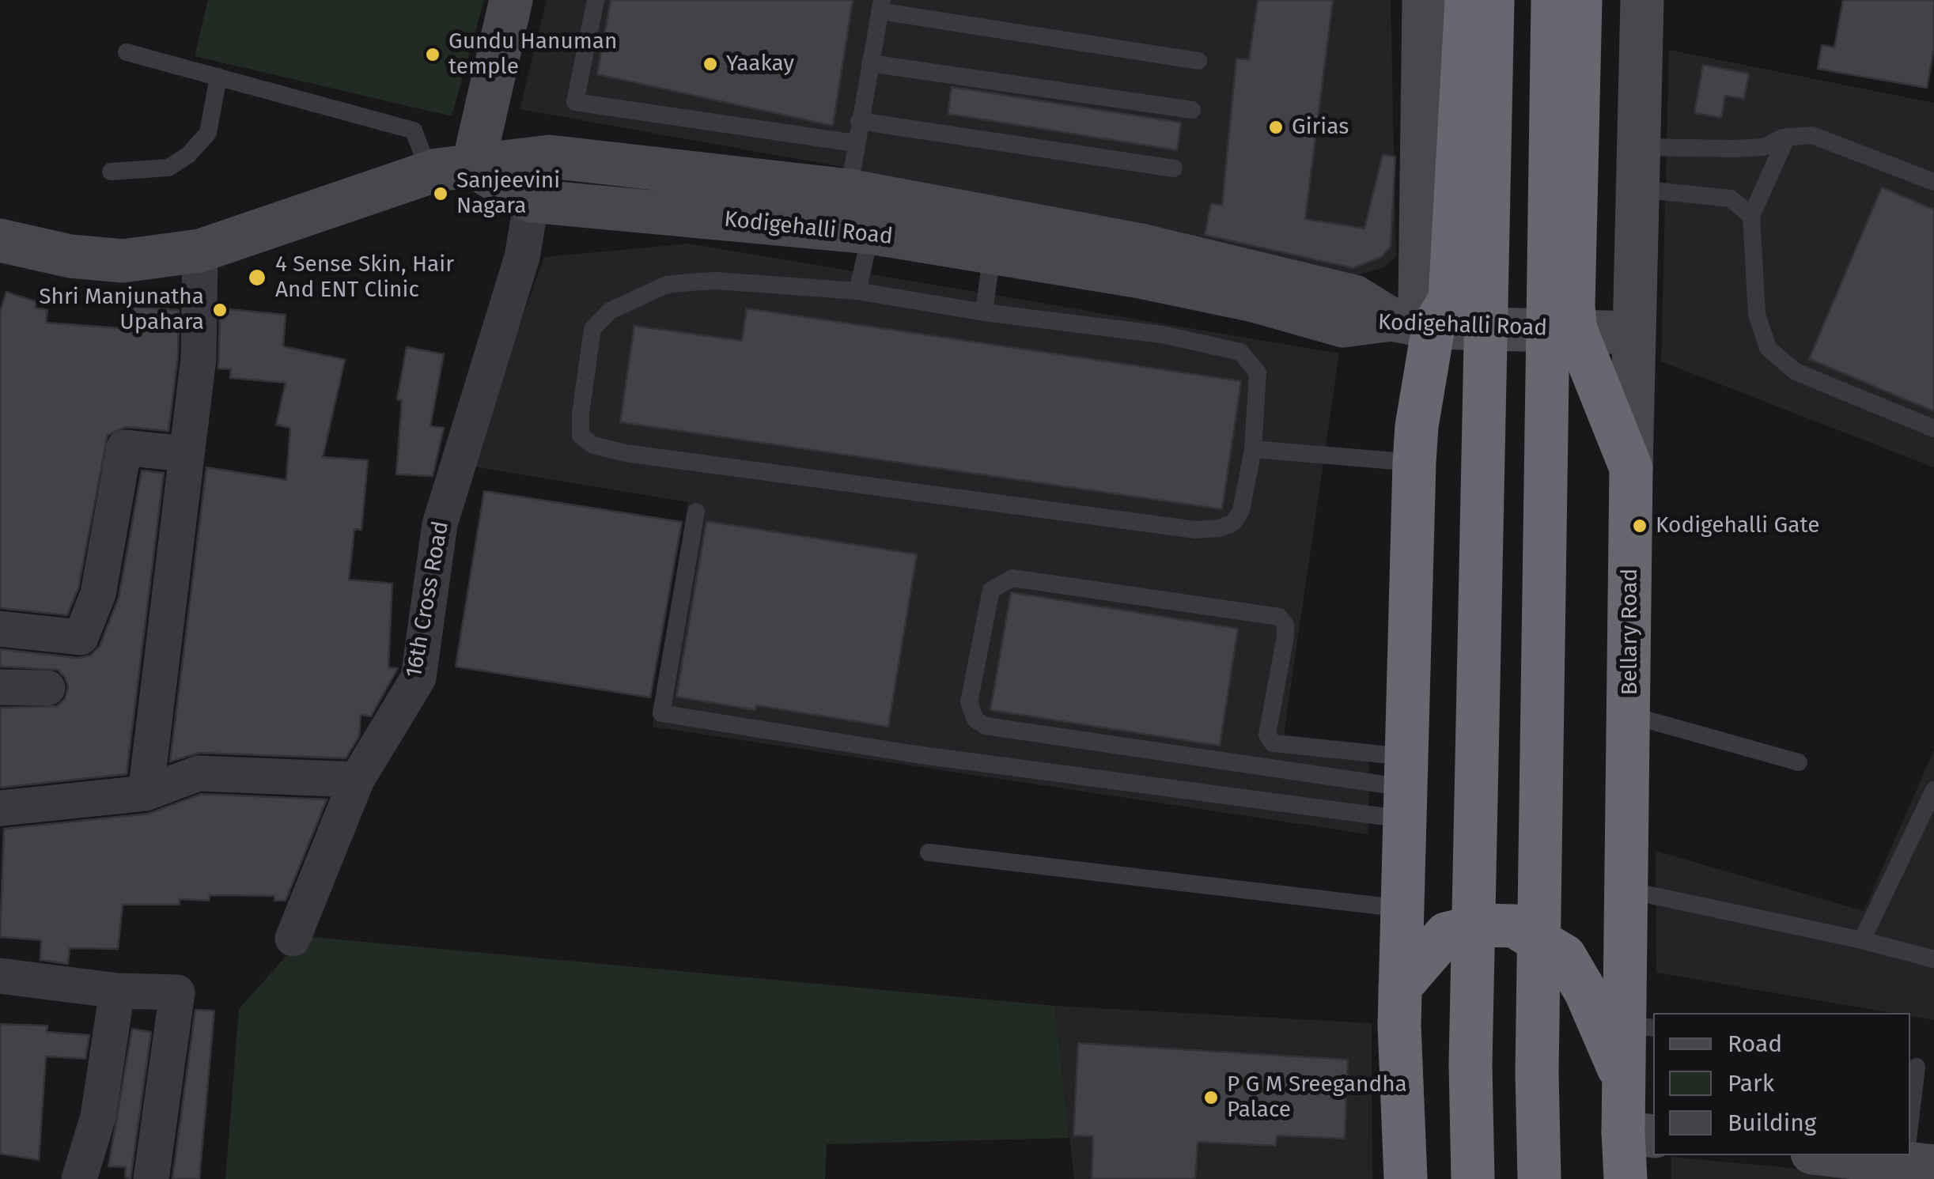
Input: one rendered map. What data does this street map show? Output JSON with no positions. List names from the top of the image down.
{
  "streets": {
    "highway": ["Bellary Road"],
    "main road": ["Kodigehalli Road"],
    "street": ["16th Cross Road"]
  },
  "crossings": [
    ["Kodigehalli Road", "16th Cross Road"],
    ["Kodigehalli Road", "Bellary Road"]
  ],
  "places": [
    "Gundu Hanuman temple",
    "Yaakay",
    "Girias",
    "Sanjeevini Nagara",
    "4 Sense Skin, Hair And ENT Clinic",
    "Shri Manjunatha Upahara",
    "Kodigehalli Gate",
    "P G M Sreegandha Palace"
  ],
  "legend": ["Road", "Park", "Building"]
}
